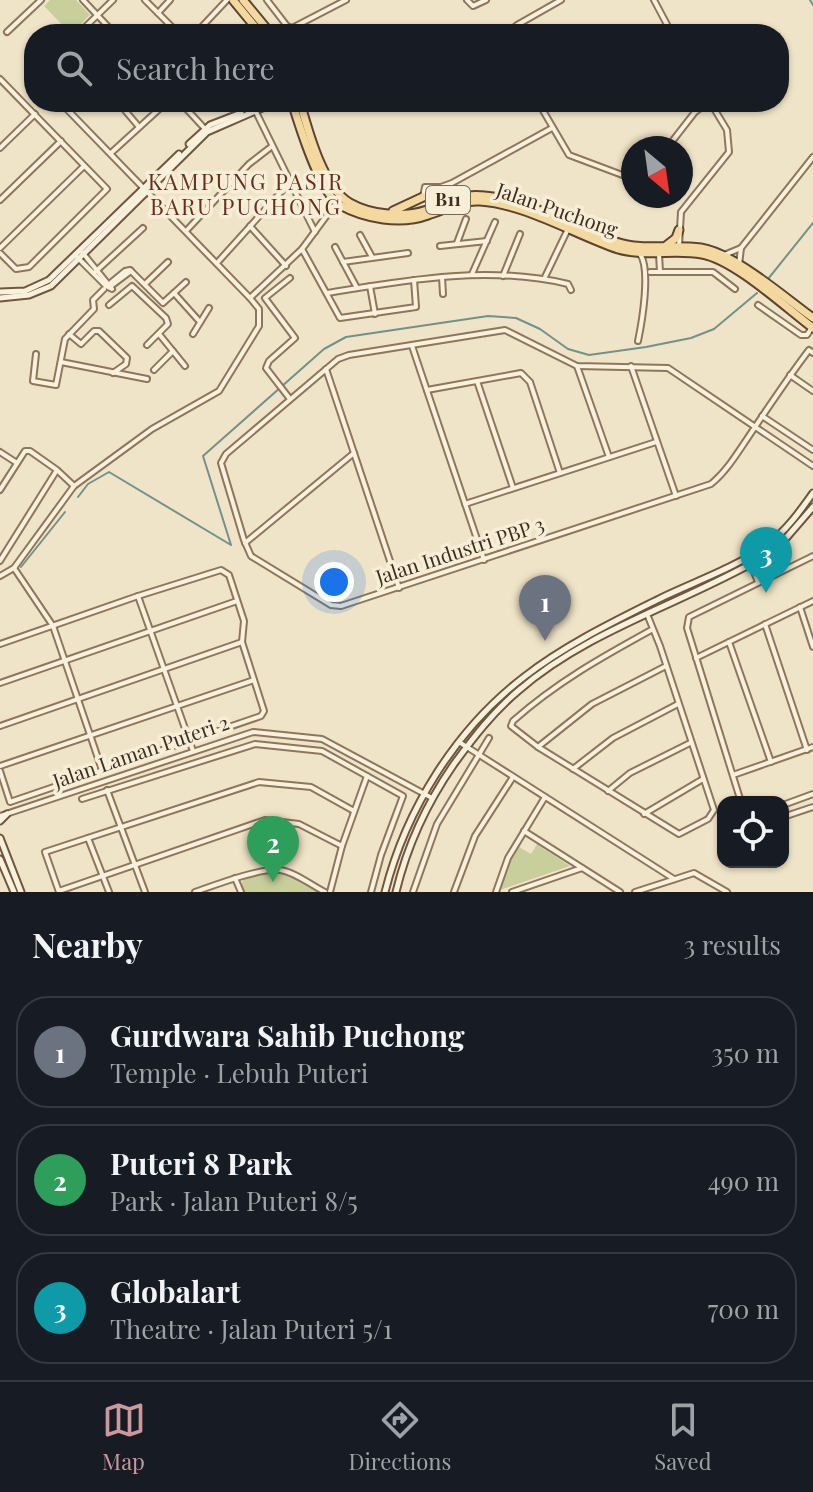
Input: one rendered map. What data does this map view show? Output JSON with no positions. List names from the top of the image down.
{
  "streets": {
    "main road": ["B11", "Jalan Puchong"],
    "street": ["Jalan Industri PBP 3", "Jalan Laman Puteri 2"]
  },
  "districts": ["KAMPUNG PASIR BARU PUCHONG"],
  "north": "bottom right",
  "page": {
    "search": "Search here",
    "pins": ["3", "1", "2"],
    "heading": ["Nearby", "3 results"],
    "list": [
      {
        "mark": "1",
        "name": "Gurdwara Sahib Puchong",
        "note": "Temple · Lebuh Puteri",
        "value": "350 m"
      },
      {
        "mark": "2",
        "name": "Puteri 8 Park",
        "note": "Park · Jalan Puteri 8/5",
        "value": "490 m"
      },
      {
        "mark": "3",
        "name": "Globalart",
        "note": "Theatre · Jalan Puteri 5/1",
        "value": "700 m"
      }
    ],
    "nav": ["Map", "Directions", "Saved"]
  }
}
